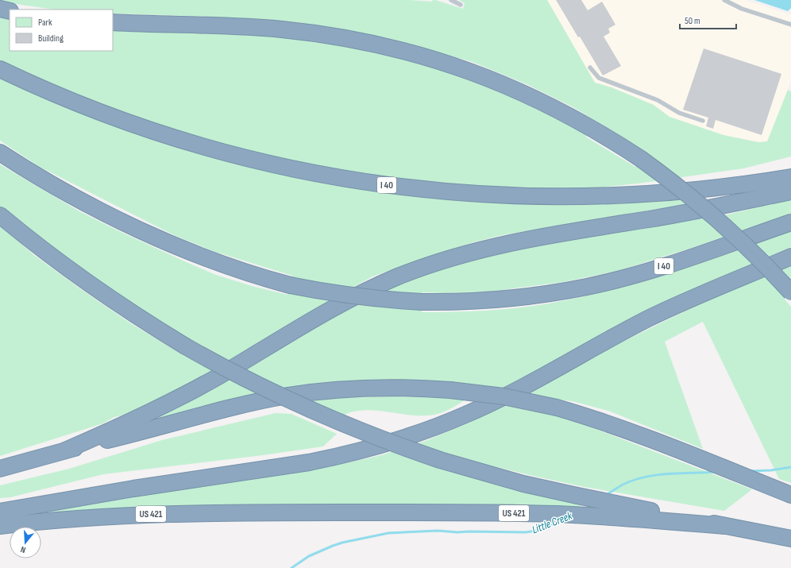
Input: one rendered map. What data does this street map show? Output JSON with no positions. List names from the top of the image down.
{
  "streets": {
    "highway": ["I 40", "US 421"]
  },
  "water": ["Little Creek"],
  "legend": ["Park", "Building"],
  "scale_bar": "50 m",
  "north": "bottom"
}
